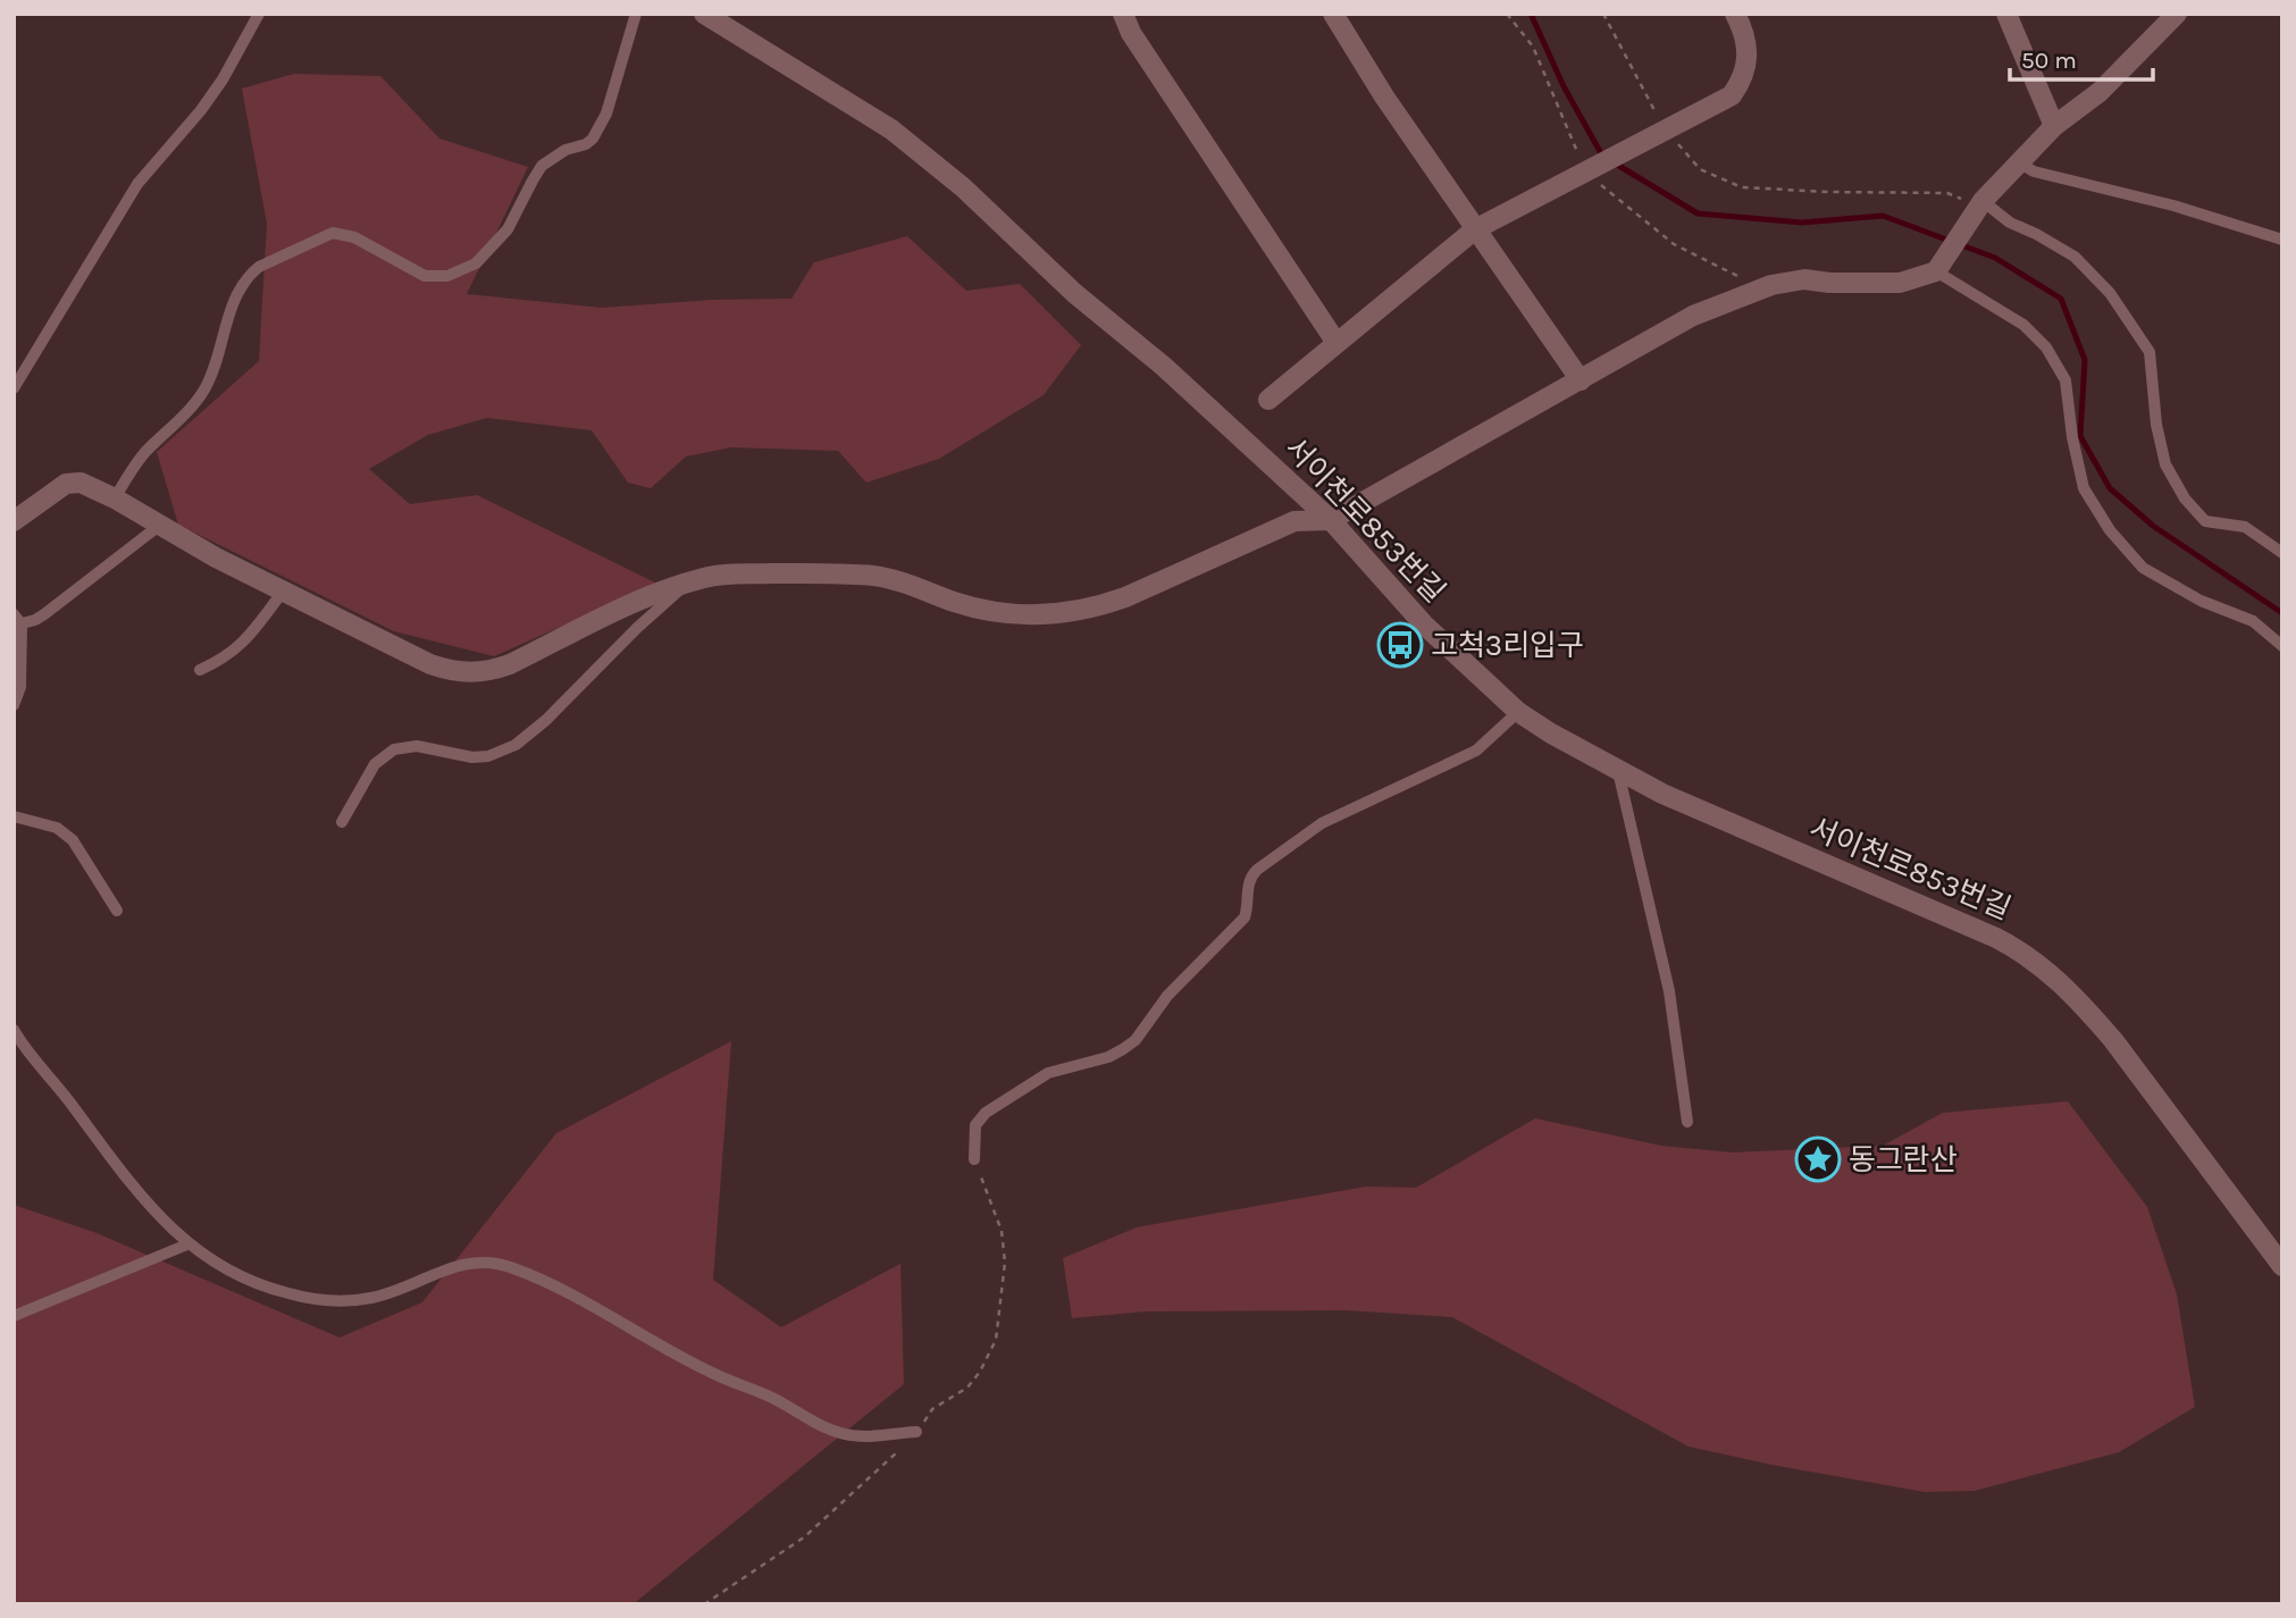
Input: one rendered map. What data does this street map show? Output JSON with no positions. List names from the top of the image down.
{
  "streets": {
    "street": ["서이천로853번길"]
  },
  "places": {
    "bus stop": ["고척3리입구"],
    "place": ["동그란산"]
  },
  "scale_bar": "50 m"
}
